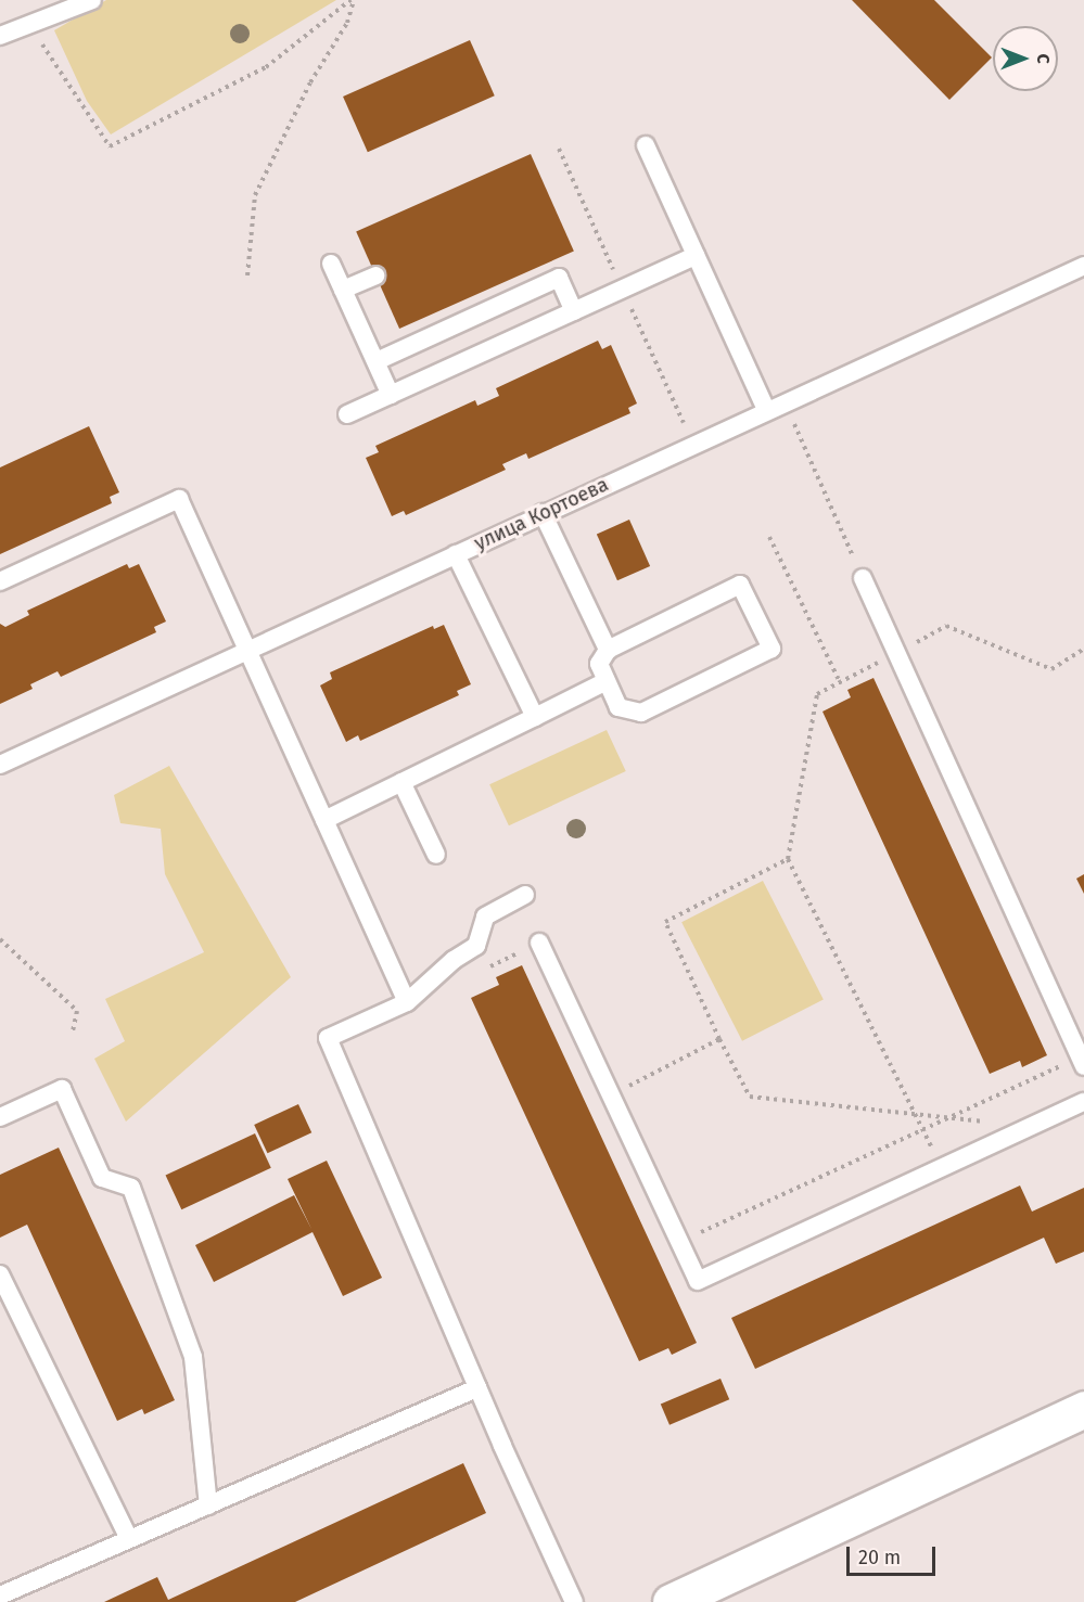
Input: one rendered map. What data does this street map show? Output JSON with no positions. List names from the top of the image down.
{
  "streets": {
    "lane": ["улица Кортоева"]
  },
  "scale_bar": "20 m",
  "north": "right"
}
